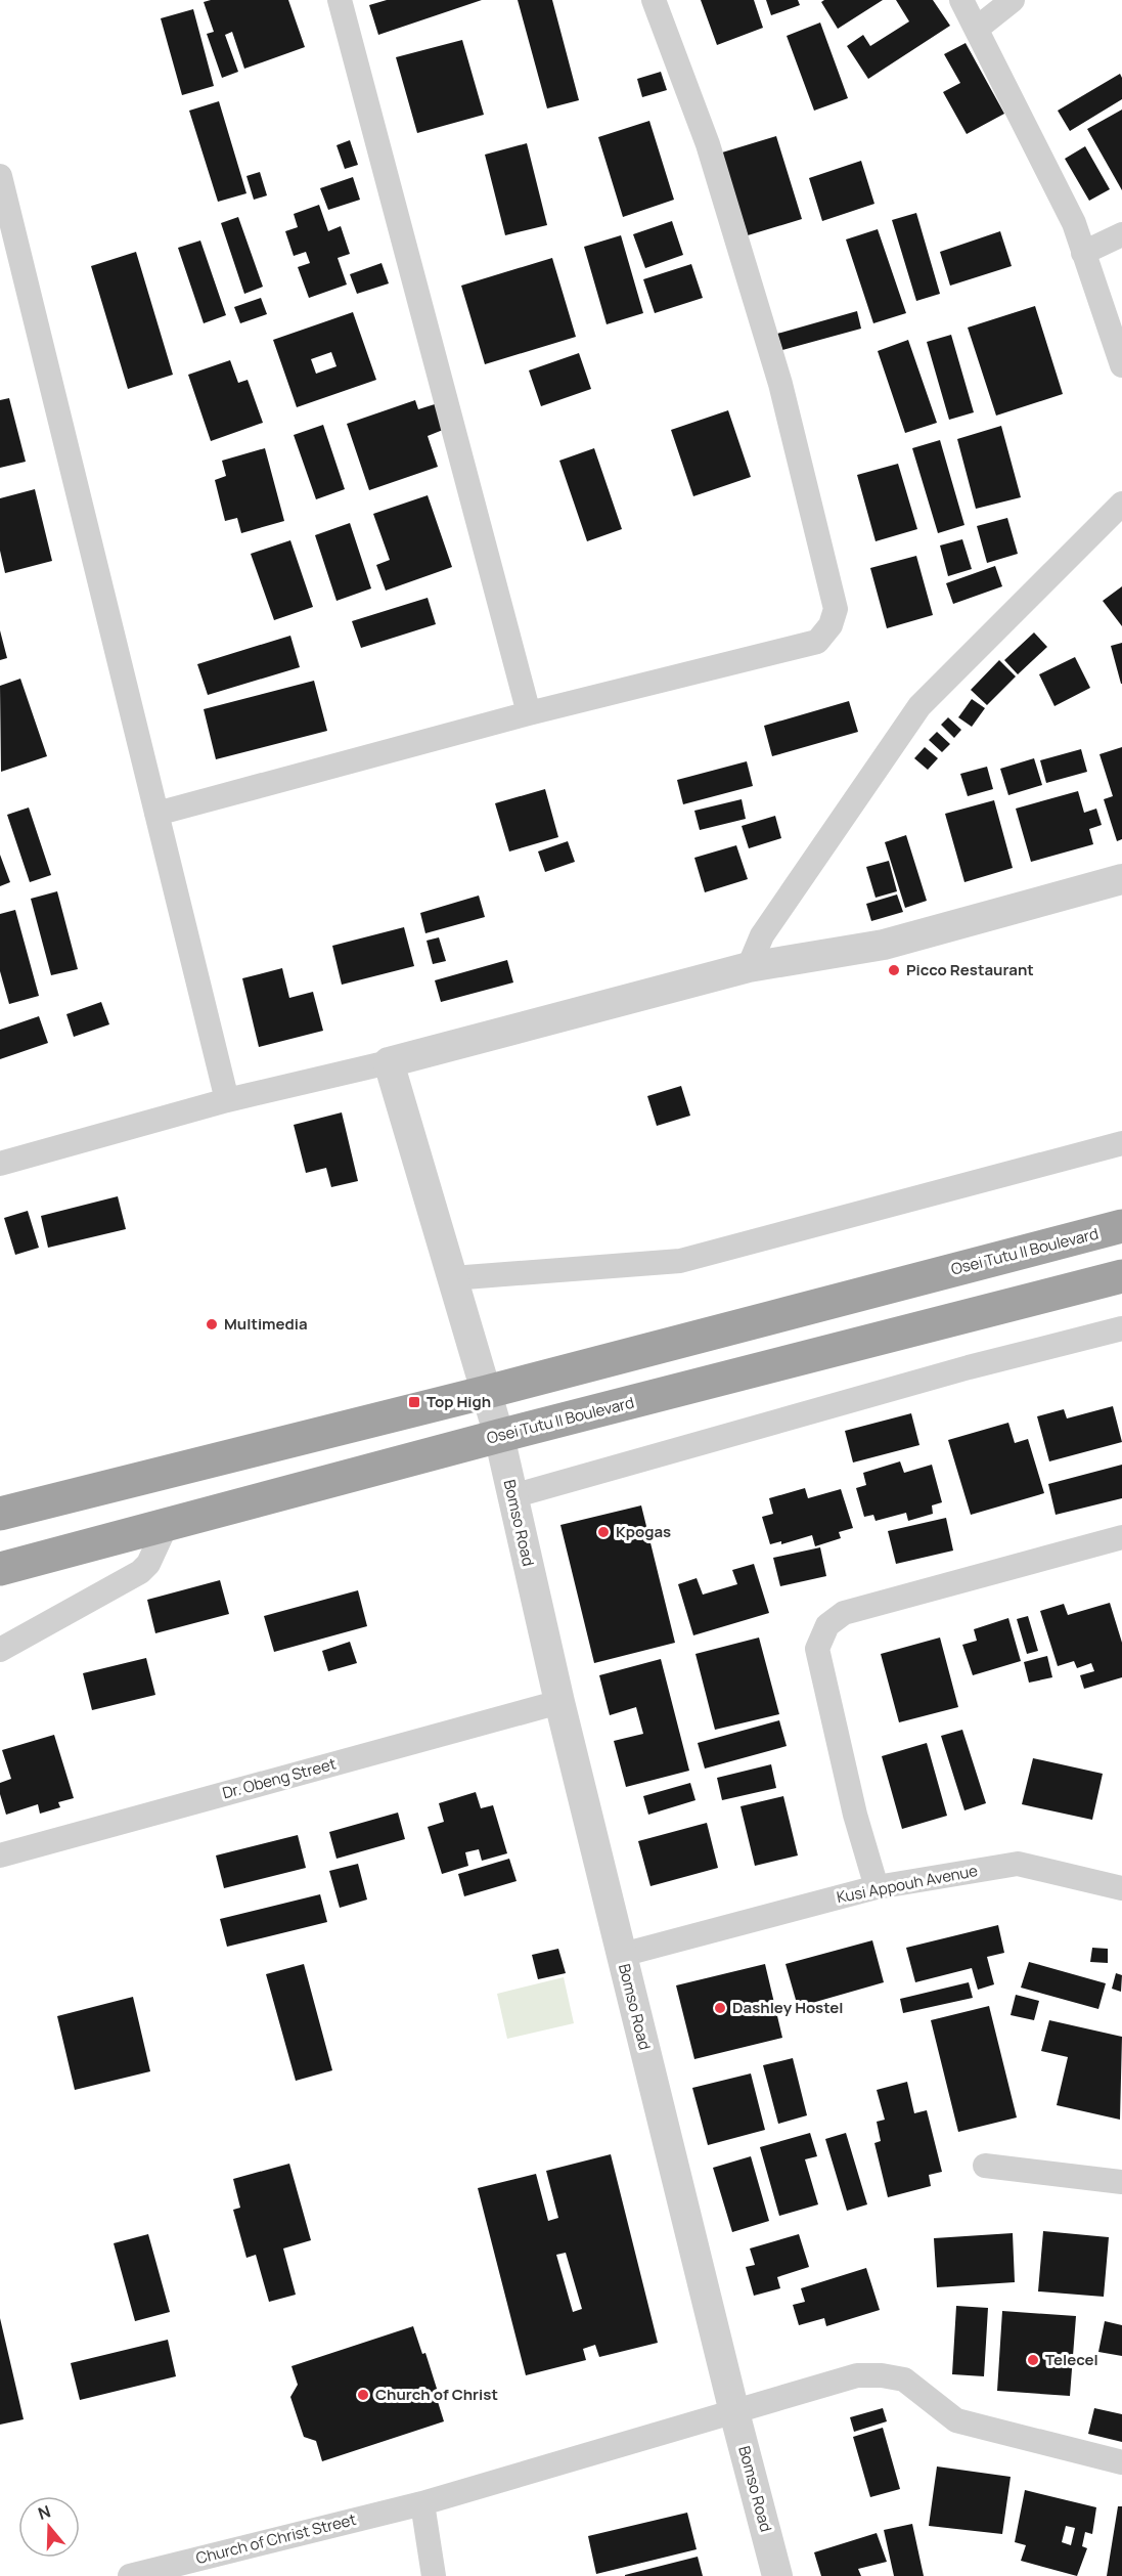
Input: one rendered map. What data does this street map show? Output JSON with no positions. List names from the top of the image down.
{
  "streets": {
    "highway": ["Osei Tutu II Boulevard"],
    "street": [
      "Bomso Road",
      "Dr. Obeng Street",
      "Kusi Appouh Avenue",
      "Church of Christ Street"
    ]
  },
  "crossings": [
    ["Osei Tutu II Boulevard", "Bomso Road"],
    ["Bomso Road", "Dr. Obeng Street"],
    ["Bomso Road", "Kusi Appouh Avenue"],
    ["Bomso Road", "Church of Christ Street"]
  ],
  "places": {
    "other": [
      "Picco Restaurant",
      "Multimedia",
      "Kpogas",
      "Dashley Hostel",
      "Telecel",
      "Church of Christ"
    ],
    "transit": ["Top High"]
  },
  "north": "top"
}
